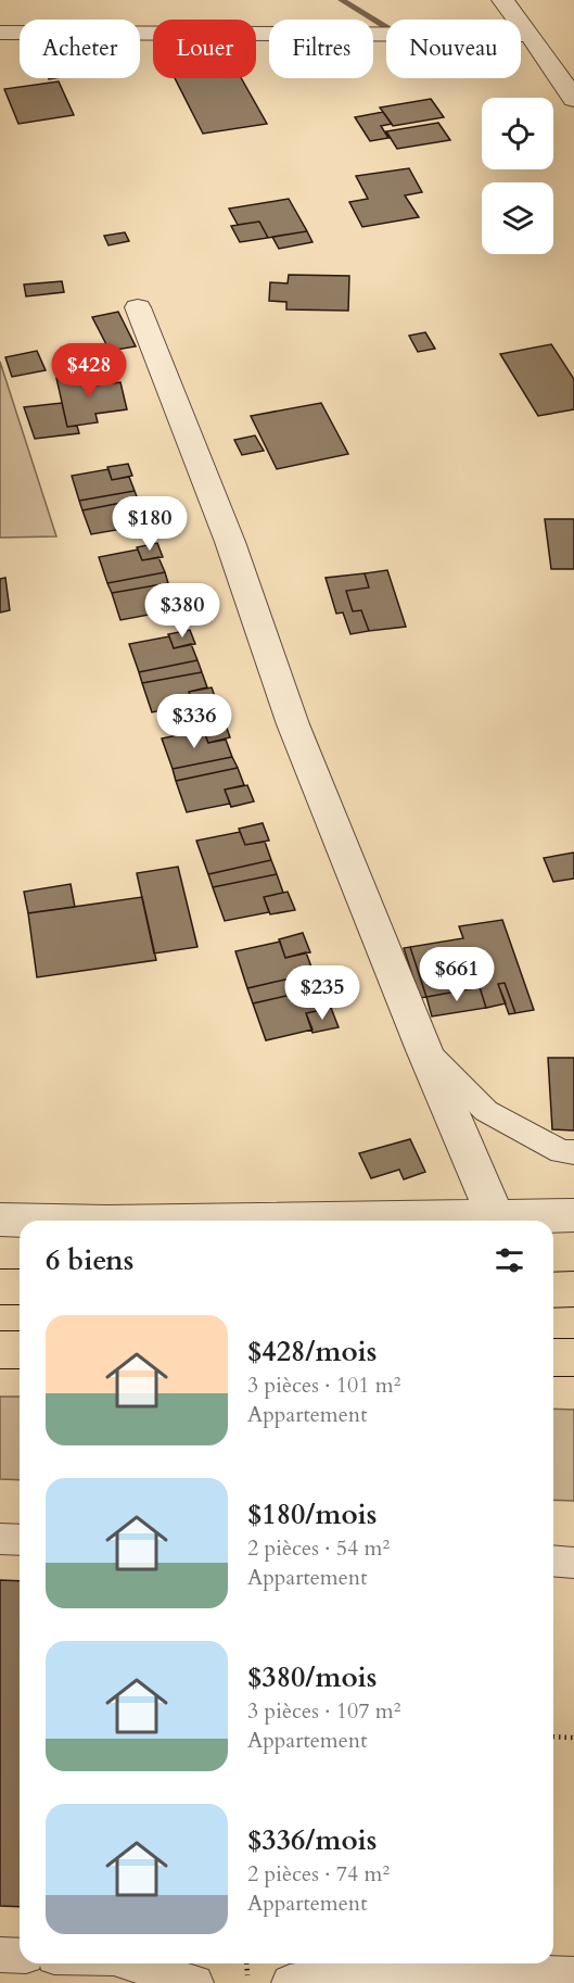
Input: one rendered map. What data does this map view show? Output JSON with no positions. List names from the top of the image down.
{
  "page": {
    "chip": [
      "Acheter",
      "Louer",
      "Filtres",
      "Nouveau"
    ],
    "price": [
      "$428",
      "$180",
      "$380",
      "$336",
      "$661",
      "$235"
    ],
    "heading": "6 biens",
    "list": [
      {
        "name": "$428/mois",
        "note": "3 pièces · 101 m² · Appartement"
      },
      {
        "name": "$180/mois",
        "note": "2 pièces · 54 m² · Appartement"
      },
      {
        "name": "$380/mois",
        "note": "3 pièces · 107 m² · Appartement"
      },
      {
        "name": "$336/mois",
        "note": "2 pièces · 74 m² · Appartement"
      }
    ]
  }
}
